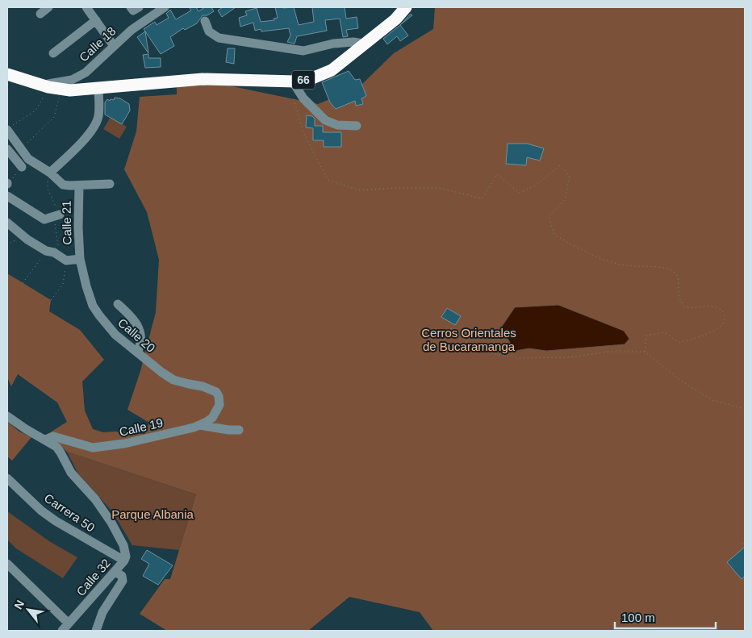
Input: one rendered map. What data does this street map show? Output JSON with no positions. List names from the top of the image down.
{
  "streets": {
    "highway": ["66"],
    "street": [
      "Calle 18",
      "Calle 21",
      "Calle 20",
      "Calle 19",
      "Carrera 50",
      "Calle 32"
    ]
  },
  "crossings": [
    ["Calle 18", "66"],
    ["Calle 21", "Calle 20"],
    ["Calle 20", "Calle 19"],
    ["Calle 19", "Calle 32"],
    ["Carrera 50", "Calle 32"]
  ],
  "parks": ["Cerros Orientales de Bucaramanga", "Parque Albania"],
  "scale_bar": "100 m",
  "north": "top left"
}
